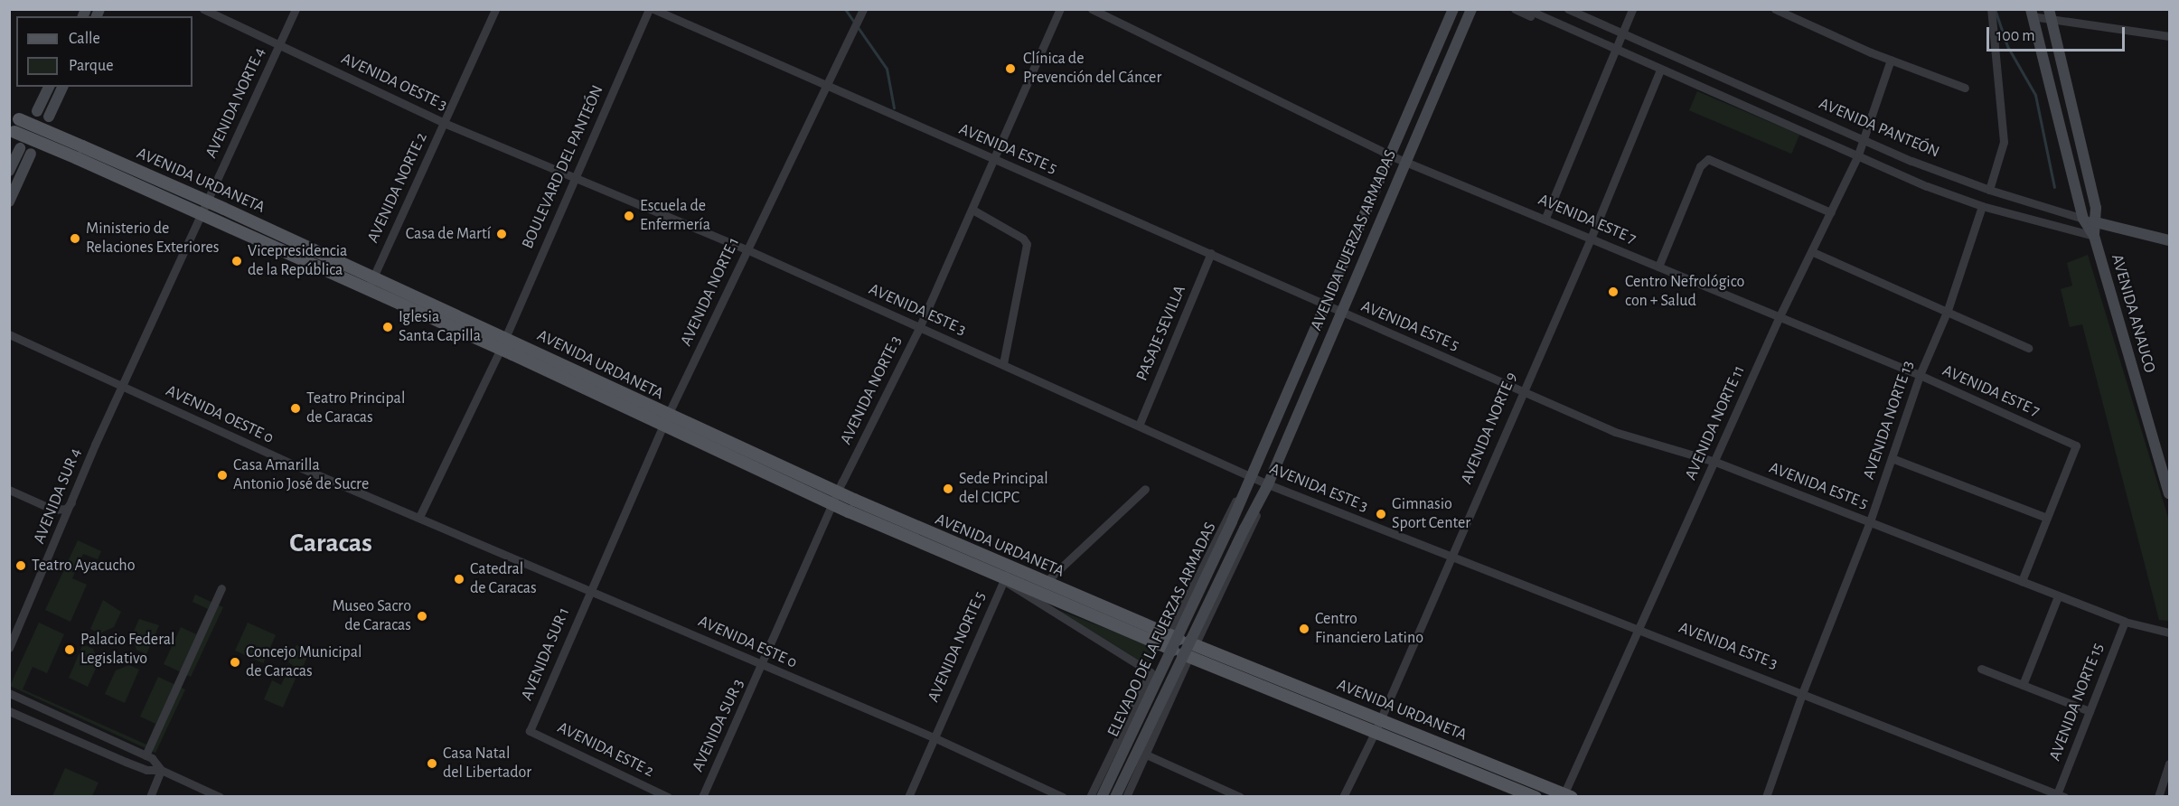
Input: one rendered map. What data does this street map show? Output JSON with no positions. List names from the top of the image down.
{
  "streets": {
    "main road": [
      "AVENIDA PANTEÓN",
      "AVENIDA URDANETA",
      "AVENIDA FUERZAS ARMADAS",
      "AVENIDA ANAUCO",
      "ELEVADO DE LA FUERZAS ARMADAS"
    ],
    "street": [
      "AVENIDA OESTE 3",
      "AVENIDA NORTE 4",
      "AVENIDA ESTE 5",
      "BOULEVARD DEL PANTEÓN",
      "AVENIDA NORTE 2",
      "AVENIDA ESTE 7",
      "AVENIDA NORTE 1",
      "AVENIDA ESTE 3",
      "PASAJE SEVILLA",
      "AVENIDA NORTE 3",
      "AVENIDA OESTE 0",
      "AVENIDA NORTE 13",
      "AVENIDA NORTE 11",
      "AVENIDA NORTE 9",
      "AVENIDA SUR 4",
      "AVENIDA ESTE 0",
      "AVENIDA NORTE 5",
      "AVENIDA SUR 1",
      "AVENIDA NORTE 15",
      "AVENIDA SUR 3",
      "AVENIDA ESTE 2"
    ]
  },
  "crossings": [
    ["AVENIDA OESTE 3", "AVENIDA NORTE 4"],
    ["AVENIDA OESTE 3", "BOULEVARD DEL PANTEÓN"],
    ["AVENIDA OESTE 3", "AVENIDA NORTE 2"],
    ["AVENIDA OESTE 3", "AVENIDA ESTE 3"],
    ["AVENIDA NORTE 4", "AVENIDA URDANETA"],
    ["AVENIDA NORTE 4", "AVENIDA OESTE 0"],
    ["AVENIDA NORTE 4", "AVENIDA SUR 4"],
    ["AVENIDA PANTEÓN", "AVENIDA ANAUCO"],
    ["AVENIDA PANTEÓN", "AVENIDA NORTE 13"],
    ["AVENIDA PANTEÓN", "AVENIDA NORTE 11"],
    ["AVENIDA PANTEÓN", "AVENIDA NORTE 9"],
    ["AVENIDA ESTE 5", "AVENIDA FUERZAS ARMADAS"],
    ["AVENIDA ESTE 5", "AVENIDA NORTE 1"],
    ["AVENIDA ESTE 5", "PASAJE SEVILLA"],
    ["AVENIDA ESTE 5", "AVENIDA NORTE 3"],
    ["AVENIDA ESTE 5", "AVENIDA NORTE 13"],
    ["AVENIDA ESTE 5", "AVENIDA NORTE 11"],
    ["AVENIDA ESTE 5", "AVENIDA NORTE 9"],
    ["AVENIDA ESTE 5", "AVENIDA NORTE 15"],
    ["BOULEVARD DEL PANTEÓN", "AVENIDA URDANETA"],
    ["BOULEVARD DEL PANTEÓN", "AVENIDA ESTE 3"],
    ["BOULEVARD DEL PANTEÓN", "AVENIDA OESTE 0"],
    ["BOULEVARD DEL PANTEÓN", "AVENIDA ESTE 0"],
    ["AVENIDA URDANETA", "AVENIDA NORTE 2"],
    ["AVENIDA URDANETA", "AVENIDA NORTE 1"],
    ["AVENIDA URDANETA", "AVENIDA NORTE 3"],
    ["AVENIDA URDANETA", "AVENIDA NORTE 11"],
    ["AVENIDA URDANETA", "AVENIDA NORTE 9"],
    ["AVENIDA URDANETA", "AVENIDA NORTE 5"],
    ["AVENIDA ESTE 7", "AVENIDA FUERZAS ARMADAS"],
    ["AVENIDA ESTE 7", "AVENIDA NORTE 13"],
    ["AVENIDA ESTE 7", "AVENIDA NORTE 11"],
    ["AVENIDA ESTE 7", "AVENIDA NORTE 9"],
    ["AVENIDA FUERZAS ARMADAS", "AVENIDA ESTE 3"],
    ["AVENIDA FUERZAS ARMADAS", "ELEVADO DE LA FUERZAS ARMADAS"],
    ["AVENIDA NORTE 1", "AVENIDA ESTE 3"],
    ["AVENIDA NORTE 1", "AVENIDA ESTE 0"],
    ["AVENIDA NORTE 1", "AVENIDA SUR 1"],
    ["AVENIDA ESTE 3", "PASAJE SEVILLA"],
    ["AVENIDA ESTE 3", "AVENIDA NORTE 3"],
    ["AVENIDA ESTE 3", "AVENIDA NORTE 13"],
    ["AVENIDA ESTE 3", "AVENIDA NORTE 11"],
    ["AVENIDA ESTE 3", "AVENIDA NORTE 9"],
    ["AVENIDA ESTE 3", "ELEVADO DE LA FUERZAS ARMADAS"],
    ["AVENIDA ESTE 3", "AVENIDA NORTE 15"],
    ["AVENIDA NORTE 3", "AVENIDA ESTE 0"],
    ["AVENIDA NORTE 3", "AVENIDA SUR 3"],
    ["AVENIDA OESTE 0", "AVENIDA SUR 4"],
    ["AVENIDA OESTE 0", "AVENIDA ESTE 0"],
    ["AVENIDA ESTE 0", "AVENIDA NORTE 5"],
    ["AVENIDA ESTE 0", "AVENIDA SUR 1"],
    ["AVENIDA ESTE 0", "AVENIDA SUR 3"],
    ["AVENIDA SUR 1", "AVENIDA ESTE 2"]
  ],
  "districts": ["Caracas"],
  "places": [
    "Clínica de Prevención del Cáncer",
    "Escuela de Enfermería",
    "Casa de Martí",
    "Ministerio de Relaciones Exteriores",
    "Vicepresidencia de la República",
    "Centro Nefrológico con + Salud",
    "Iglesia Santa Capilla",
    "Teatro Principal de Caracas",
    "Casa Amarilla Antonio José de Sucre",
    "Sede Principal del CICPC",
    "Gimnasio Sport Center",
    "Teatro Ayacucho",
    "Catedral de Caracas",
    "Museo Sacro de Caracas",
    "Centro Financiero Latino",
    "Palacio Federal Legislativo",
    "Concejo Municipal de Caracas",
    "Casa Natal del Libertador"
  ],
  "legend": ["Calle", "Parque"],
  "scale_bar": "100 m"
}
